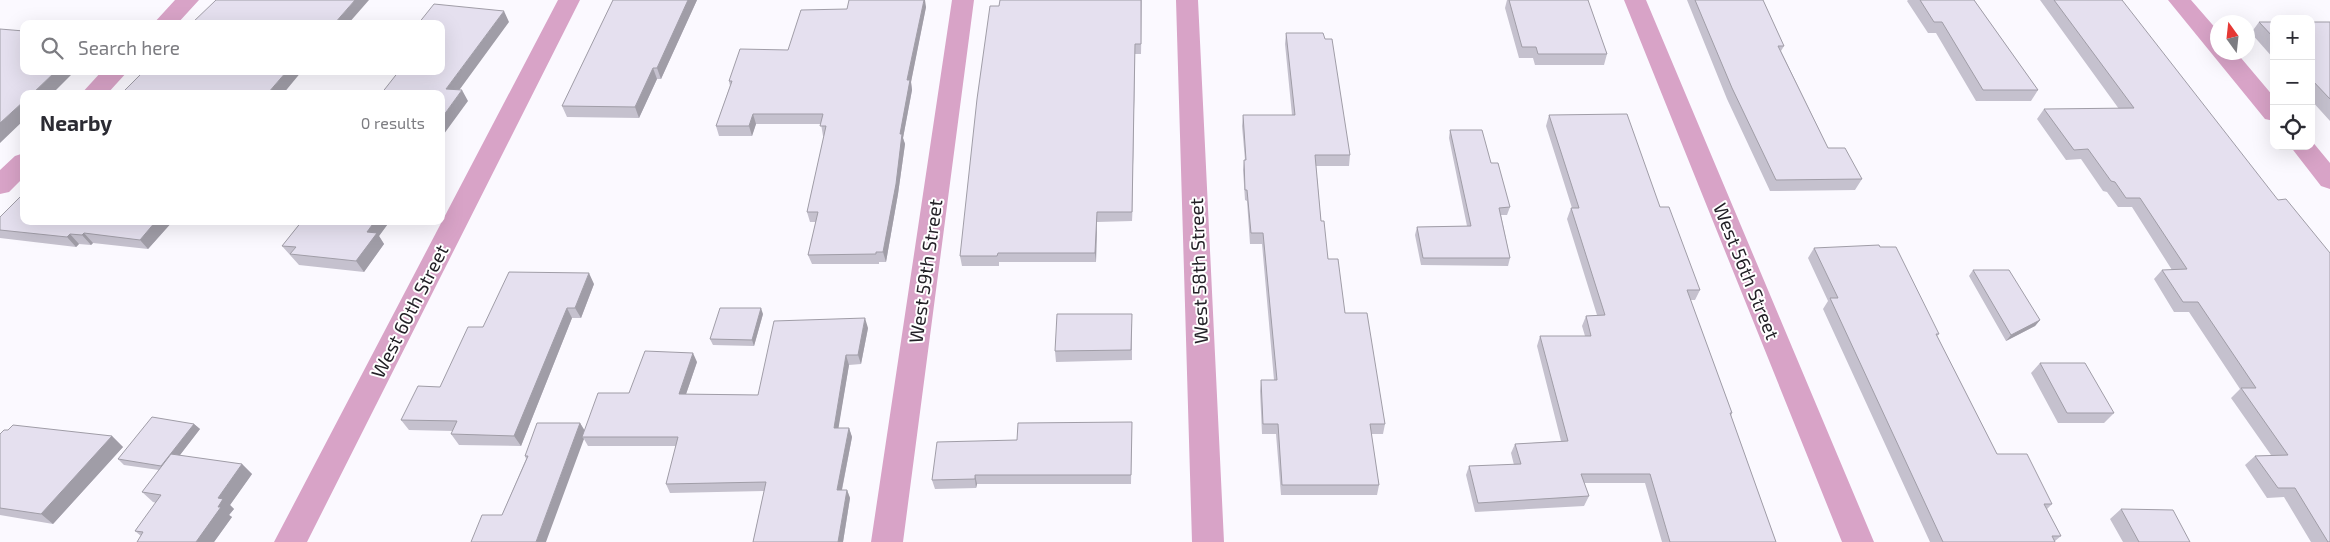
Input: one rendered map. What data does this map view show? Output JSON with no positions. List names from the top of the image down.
{
  "streets": {
    "street": [
      "West 59th Street",
      "West 58th Street",
      "West 56th Street",
      "West 60th Street"
    ]
  },
  "north": "top",
  "page": {
    "map_buttons": ["+", "−"],
    "search": "Search here",
    "heading": ["Nearby", "0 results"]
  }
}
